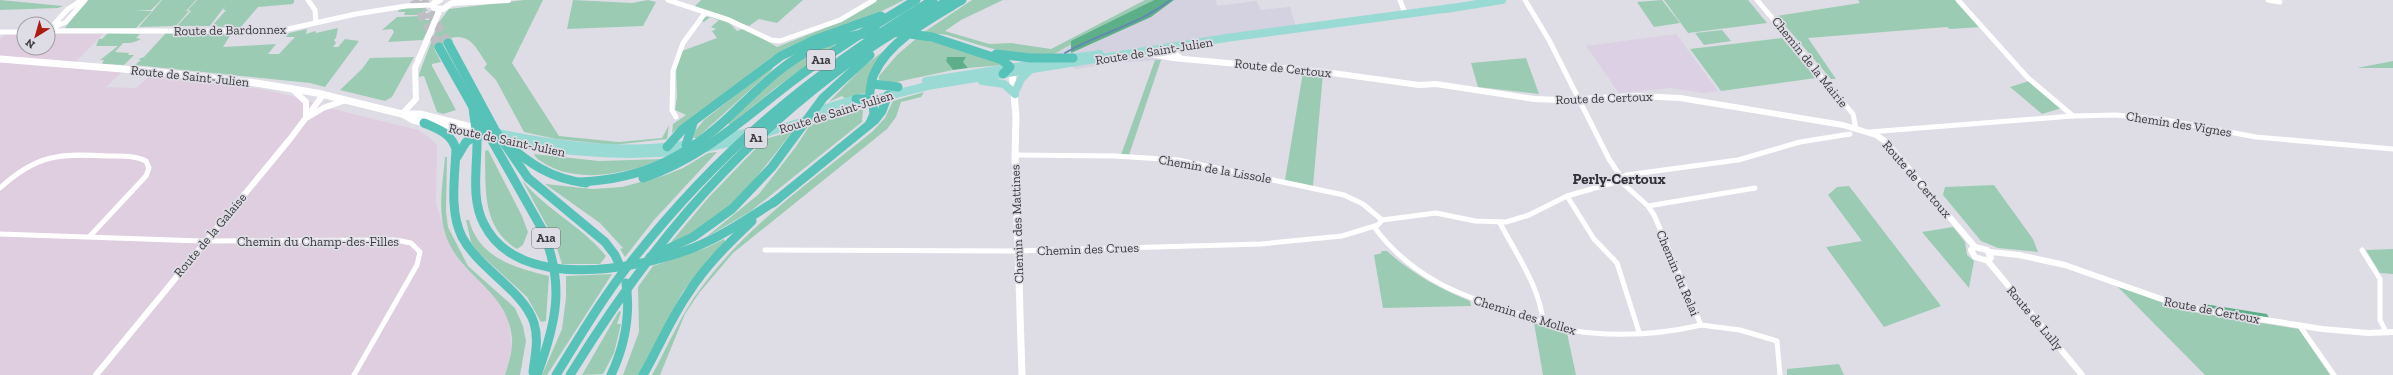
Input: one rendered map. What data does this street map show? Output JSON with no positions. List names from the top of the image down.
{
  "streets": {
    "highway": ["A1a", "A1"],
    "main road": ["Route de Saint-Julien", "Chemin des Mattines"],
    "street": [
      "Route de Bardonnex",
      "Chemin de la Mairie",
      "Route de Certoux",
      "Chemin des Vignes",
      "Chemin de la Lissole",
      "Route de la Galaise",
      "Chemin du Champ-des-Filles",
      "Chemin des Crues",
      "Chemin du Relai",
      "Chemin des Mollex",
      "Route de Lully"
    ]
  },
  "crossings": [
    ["Route de Saint-Julien", "Route de Certoux"],
    ["Route de Saint-Julien", "Chemin des Mattines"],
    ["Route de Saint-Julien", "Route de la Galaise"],
    ["A1a", "A1"],
    ["Chemin de la Mairie", "Route de Certoux"],
    ["Route de Certoux", "Chemin des Vignes"],
    ["Route de Certoux", "Chemin du Relai"],
    ["Route de Certoux", "Route de Lully"],
    ["Chemin de la Lissole", "Chemin des Mattines"],
    ["Chemin de la Lissole", "Chemin des Crues"],
    ["Chemin des Mattines", "Chemin des Crues"],
    ["Route de la Galaise", "Chemin du Champ-des-Filles"],
    ["Chemin des Crues", "Chemin des Mollex"],
    ["Chemin du Relai", "Chemin des Mollex"]
  ],
  "districts": ["Perly-Certoux"],
  "north": "bottom left"
}
